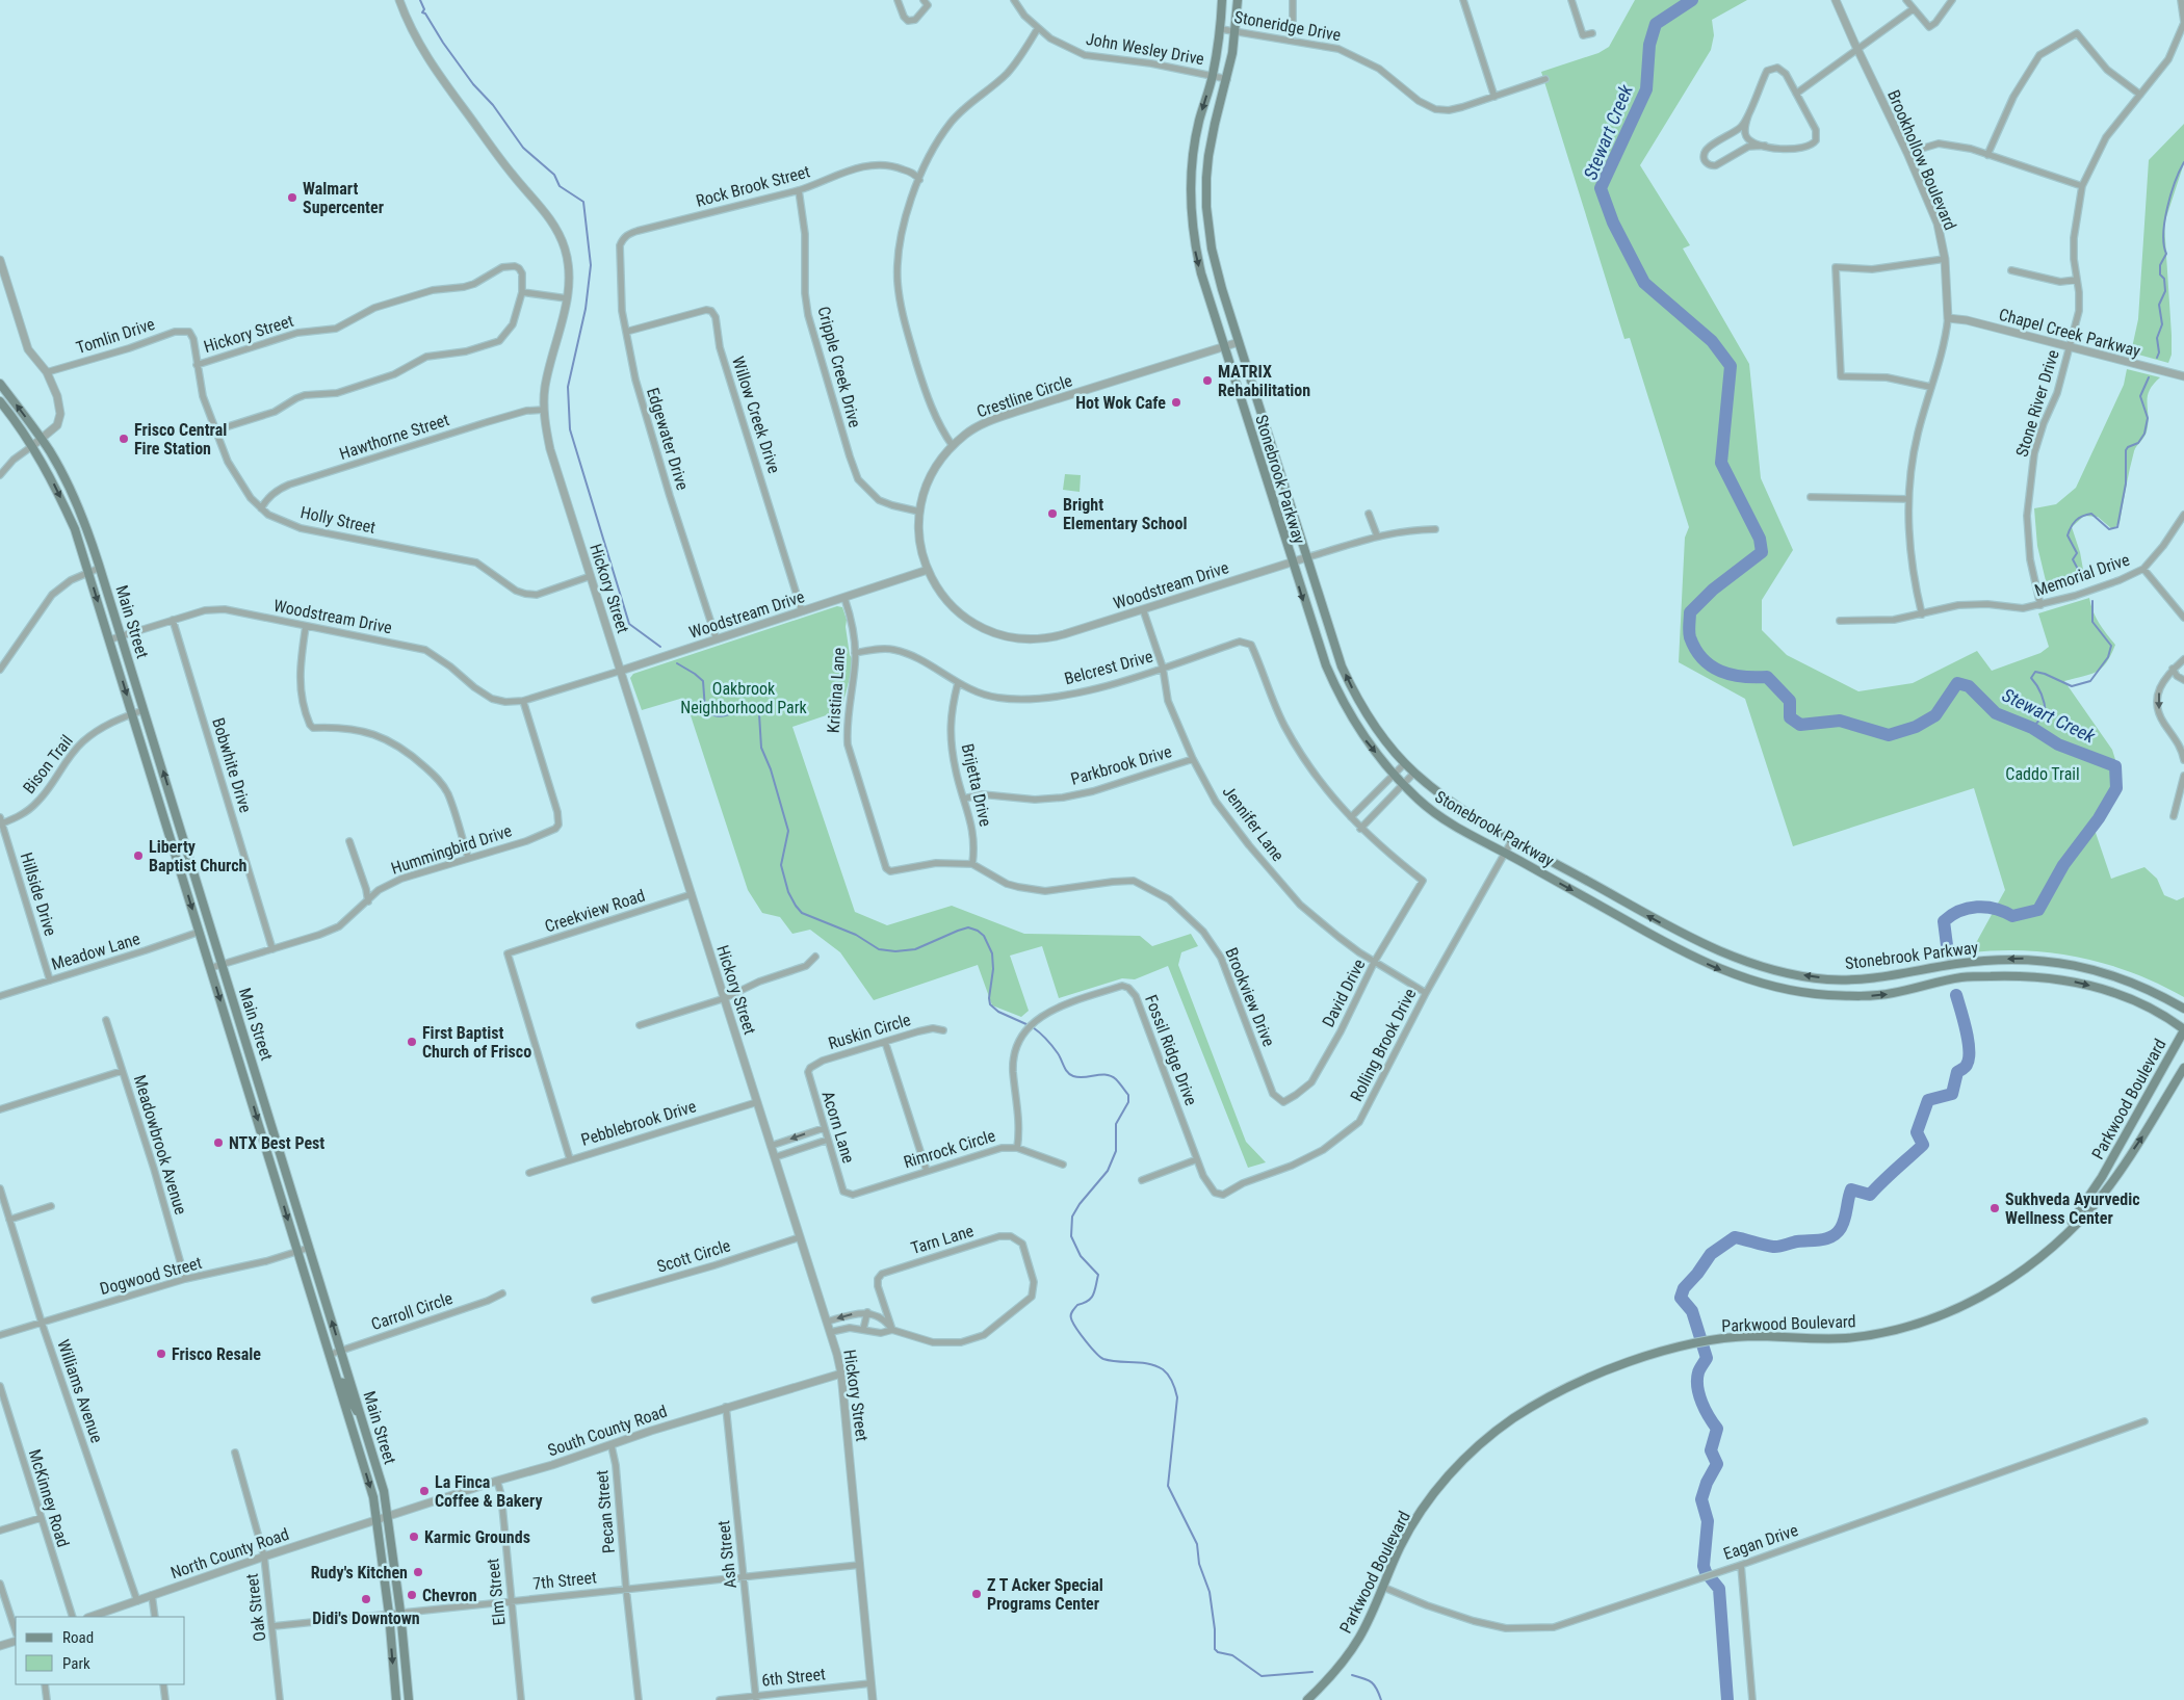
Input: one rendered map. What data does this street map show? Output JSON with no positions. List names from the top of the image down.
{
  "streets": {
    "main road": ["Stonebrook Parkway", "Main Street", "Parkwood Boulevard"],
    "street": [
      "Stoneridge Drive",
      "John Wesley Drive",
      "Brookhollow Boulevard",
      "Rock Brook Street",
      "Chapel Creek Parkway",
      "Hickory Street",
      "Tomlin Drive",
      "Cripple Creek Drive",
      "Crestline Circle",
      "Stone River Drive",
      "Willow Creek Drive",
      "Hawthorne Street",
      "Edgewater Drive",
      "Holly Street",
      "Memorial Drive",
      "Woodstream Drive",
      "Belcrest Drive",
      "Kristina Lane",
      "Bison Trail",
      "Bobwhite Drive",
      "Parkbrook Drive",
      "Brijetta Drive",
      "Jennifer Lane",
      "Hummingbird Drive",
      "Hillside Drive",
      "Creekview Road",
      "Meadow Lane",
      "David Drive",
      "Brookview Drive",
      "Ruskin Circle",
      "Rolling Brook Drive",
      "Fossil Ridge Drive",
      "Pebblebrook Drive",
      "Acorn Lane",
      "Meadowbrook Avenue",
      "Rimrock Circle",
      "Tarn Lane",
      "Scott Circle",
      "Dogwood Street",
      "Carroll Circle",
      "Williams Avenue",
      "South County Road",
      "McKinney Road",
      "Pecan Street",
      "Eagan Drive",
      "North County Road",
      "Ash Street",
      "7th Street",
      "Elm Street",
      "Oak Street",
      "6th Street"
    ]
  },
  "crossings": [
    ["Stoneridge Drive", "Stonebrook Parkway"],
    ["John Wesley Drive", "Stonebrook Parkway"],
    ["Brookhollow Boulevard", "Chapel Creek Parkway"],
    ["Brookhollow Boulevard", "Memorial Drive"],
    ["Rock Brook Street", "Cripple Creek Drive"],
    ["Rock Brook Street", "Edgewater Drive"],
    ["Chapel Creek Parkway", "Stone River Drive"],
    ["Hickory Street", "Hawthorne Street"],
    ["Hickory Street", "Holly Street"],
    ["Hickory Street", "Woodstream Drive"],
    ["Hickory Street", "Creekview Road"],
    ["Hickory Street", "Pebblebrook Drive"],
    ["Hickory Street", "Scott Circle"],
    ["Hickory Street", "South County Road"],
    ["Hickory Street", "7th Street"],
    ["Hickory Street", "6th Street"],
    ["Tomlin Drive", "Holly Street"],
    ["Cripple Creek Drive", "Crestline Circle"],
    ["Crestline Circle", "Stonebrook Parkway"],
    ["Crestline Circle", "Woodstream Drive"],
    ["Stone River Drive", "Memorial Drive"],
    ["Willow Creek Drive", "Edgewater Drive"],
    ["Willow Creek Drive", "Woodstream Drive"],
    ["Hawthorne Street", "Holly Street"],
    ["Edgewater Drive", "Woodstream Drive"],
    ["Stonebrook Parkway", "Woodstream Drive"],
    ["Stonebrook Parkway", "Rolling Brook Drive"],
    ["Stonebrook Parkway", "Parkwood Boulevard"],
    ["Woodstream Drive", "Main Street"],
    ["Woodstream Drive", "Kristina Lane"],
    ["Woodstream Drive", "Bobwhite Drive"],
    ["Woodstream Drive", "Jennifer Lane"],
    ["Woodstream Drive", "Hummingbird Drive"],
    ["Main Street", "Bison Trail"],
    ["Main Street", "Hummingbird Drive"],
    ["Main Street", "Meadow Lane"],
    ["Main Street", "Dogwood Street"],
    ["Main Street", "Carroll Circle"],
    ["Main Street", "South County Road"],
    ["Main Street", "North County Road"],
    ["Main Street", "7th Street"],
    ["Belcrest Drive", "Kristina Lane"],
    ["Belcrest Drive", "Brijetta Drive"],
    ["Belcrest Drive", "Jennifer Lane"],
    ["Kristina Lane", "Brookview Drive"],
    ["Bison Trail", "Hillside Drive"],
    ["Bobwhite Drive", "Hummingbird Drive"],
    ["Parkbrook Drive", "Brijetta Drive"],
    ["Parkbrook Drive", "Jennifer Lane"],
    ["Brijetta Drive", "Brookview Drive"],
    ["Jennifer Lane", "David Drive"],
    ["Jennifer Lane", "Rolling Brook Drive"],
    ["Hillside Drive", "Meadow Lane"],
    ["Creekview Road", "Pebblebrook Drive"],
    ["David Drive", "Brookview Drive"],
    ["Ruskin Circle", "Acorn Lane"],
    ["Rolling Brook Drive", "Fossil Ridge Drive"],
    ["Fossil Ridge Drive", "Rimrock Circle"],
    ["Parkwood Boulevard", "Eagan Drive"],
    ["Acorn Lane", "Rimrock Circle"],
    ["Meadowbrook Avenue", "Dogwood Street"],
    ["Dogwood Street", "Williams Avenue"],
    ["Williams Avenue", "North County Road"],
    ["South County Road", "Pecan Street"],
    ["South County Road", "North County Road"],
    ["South County Road", "Ash Street"],
    ["South County Road", "Elm Street"],
    ["Pecan Street", "7th Street"],
    ["North County Road", "Oak Street"],
    ["Ash Street", "7th Street"],
    ["Ash Street", "6th Street"],
    ["7th Street", "Elm Street"],
    ["7th Street", "Oak Street"]
  ],
  "water": ["Stewart Creek"],
  "parks": ["Oakbrook Neighborhood Park", "Caddo Trail"],
  "places": [
    "Walmart Supercenter",
    "MATRIX Rehabilitation",
    "Hot Wok Cafe",
    "Frisco Central Fire Station",
    "Bright Elementary School",
    "Liberty Baptist Church",
    "First Baptist Church of Frisco",
    "NTX Best Pest",
    "Sukhveda Ayurvedic Wellness Center",
    "Frisco Resale",
    "La Finca Coffee & Bakery",
    "Karmic Grounds",
    "Rudy's Kitchen",
    "Z T Acker Special Programs Center",
    "Chevron",
    "Didi's Downtown"
  ],
  "legend": ["Road", "Park"]
}
